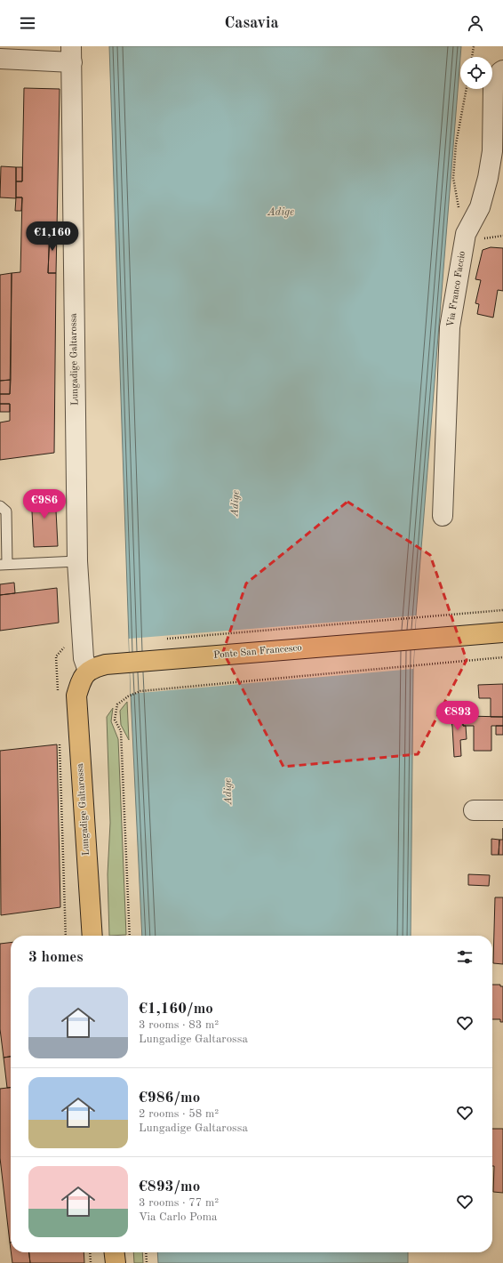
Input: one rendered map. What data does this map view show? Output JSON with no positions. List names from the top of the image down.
{
  "streets": {
    "main road": ["Lungadige Galtarossa", "Ponte San Francesco"],
    "street": ["Via Franco Faccio"]
  },
  "crossings": [
    ["Lungadige Galtarossa", "Ponte San Francesco"]
  ],
  "water": ["Adige"],
  "page": {
    "header": "Casavia",
    "price": ["€1,160", "€986", "€893"],
    "heading": "3 homes",
    "list": [
      {
        "name": "€1,160/mo",
        "note": "3 rooms · 83 m² · Lungadige Galtarossa"
      },
      {
        "name": "€986/mo",
        "note": "2 rooms · 58 m² · Lungadige Galtarossa"
      },
      {
        "name": "€893/mo",
        "note": "3 rooms · 77 m² · Via Carlo Poma"
      }
    ]
  }
}
